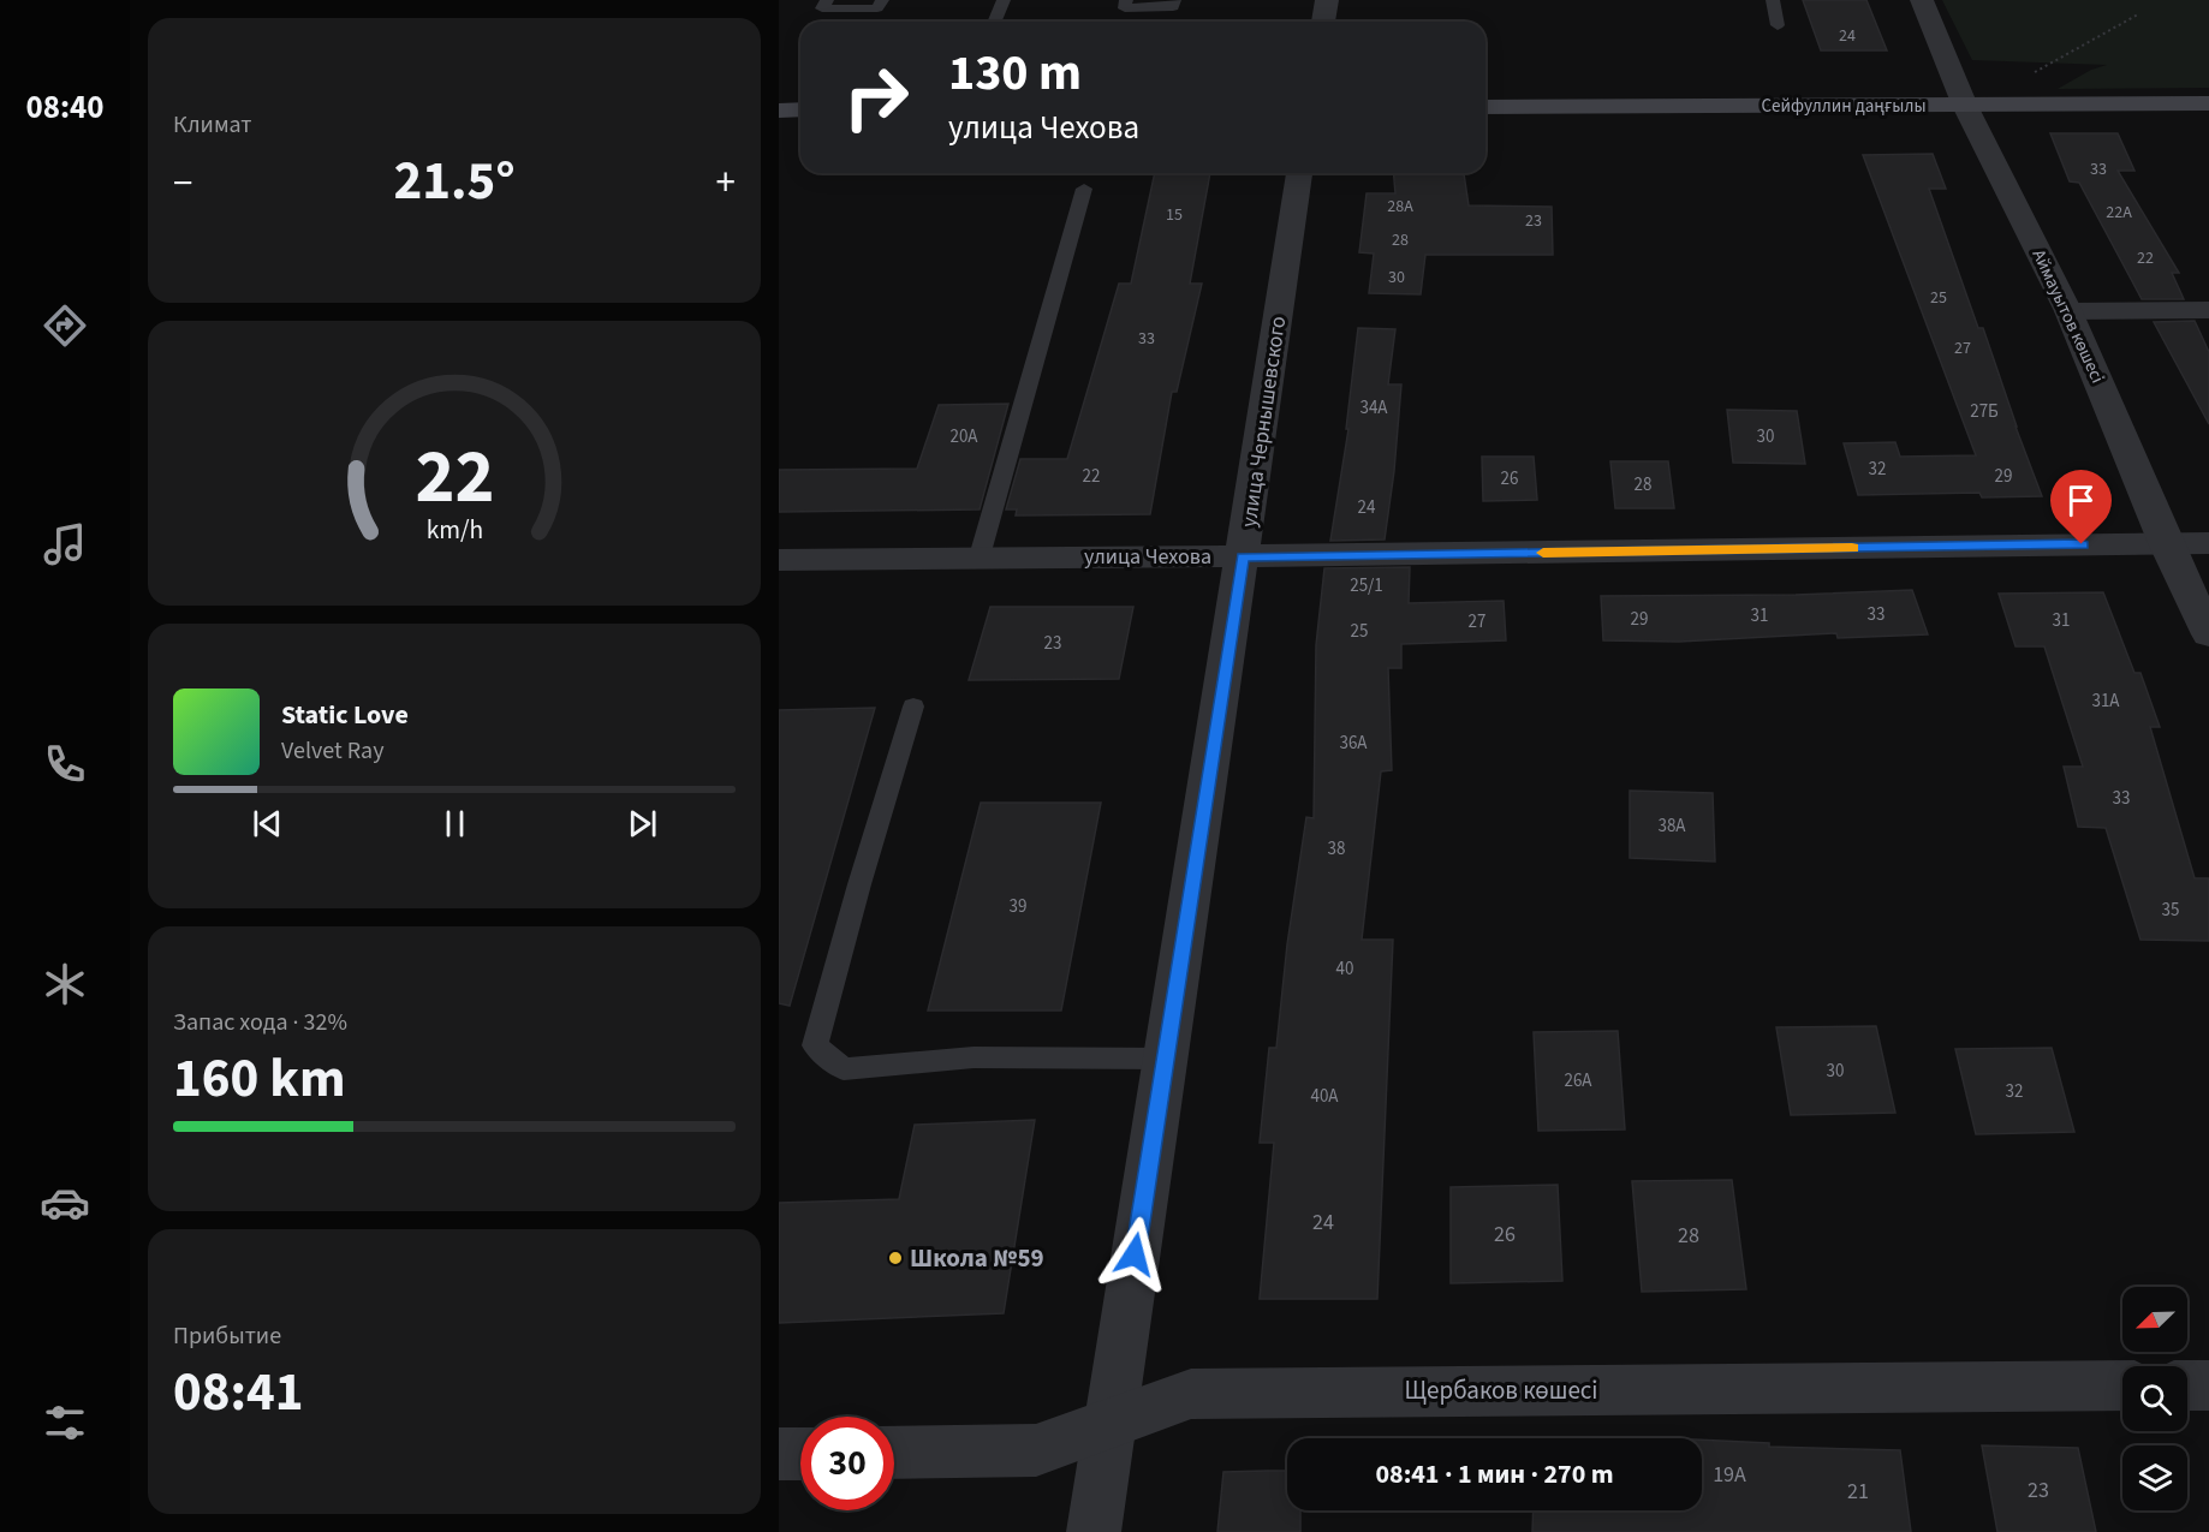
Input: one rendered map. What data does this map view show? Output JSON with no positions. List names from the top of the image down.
{
  "streets": {
    "main road": ["Сейфуллин даңғылы"],
    "street": [
      "Аймауытов көшесі",
      "улица Чернышевского",
      "улица Чехова",
      "Щербаков көшесі"
    ]
  },
  "crossings": [
    ["Сейфуллин даңғылы", "Аймауытов көшесі"],
    ["Аймауытов көшесі", "улица Чехова"],
    ["улица Чернышевского", "улица Чехова"],
    ["улица Чернышевского", "Щербаков көшесі"]
  ],
  "places": ["Школа №59"],
  "house_numbers": [
    "24",
    "33",
    "28А",
    "22А",
    "15",
    "23",
    "28",
    "22",
    "30",
    "25",
    "33",
    "27",
    "34А",
    "27Б",
    "20А",
    "30",
    "32",
    "22",
    "29",
    "26",
    "28",
    "24",
    "25/1",
    "33",
    "31",
    "29",
    "31",
    "27",
    "25",
    "23",
    "31А",
    "36А",
    "33",
    "38А",
    "38",
    "39",
    "35",
    "40",
    "30",
    "26А",
    "32",
    "40А",
    "24",
    "26",
    "28",
    "19А",
    "23",
    "21"
  ],
  "north": "bottom left",
  "page": {
    "tabs": "08:40",
    "tile": [
      "Климат",
      ["Запас хода · 32%", "160 km"],
      ["Прибытие", "08:41"]
    ],
    "turn": ["130 m", "улица Чехова"],
    "heat": ["−", "21.5°", "+"],
    "song": ["Static Love", "Velvet Ray"],
    "limit": "30",
    "trip": "08:41 · 1 мин · 270 m",
    "gauge": ["22", "km/h"]
  }
}
